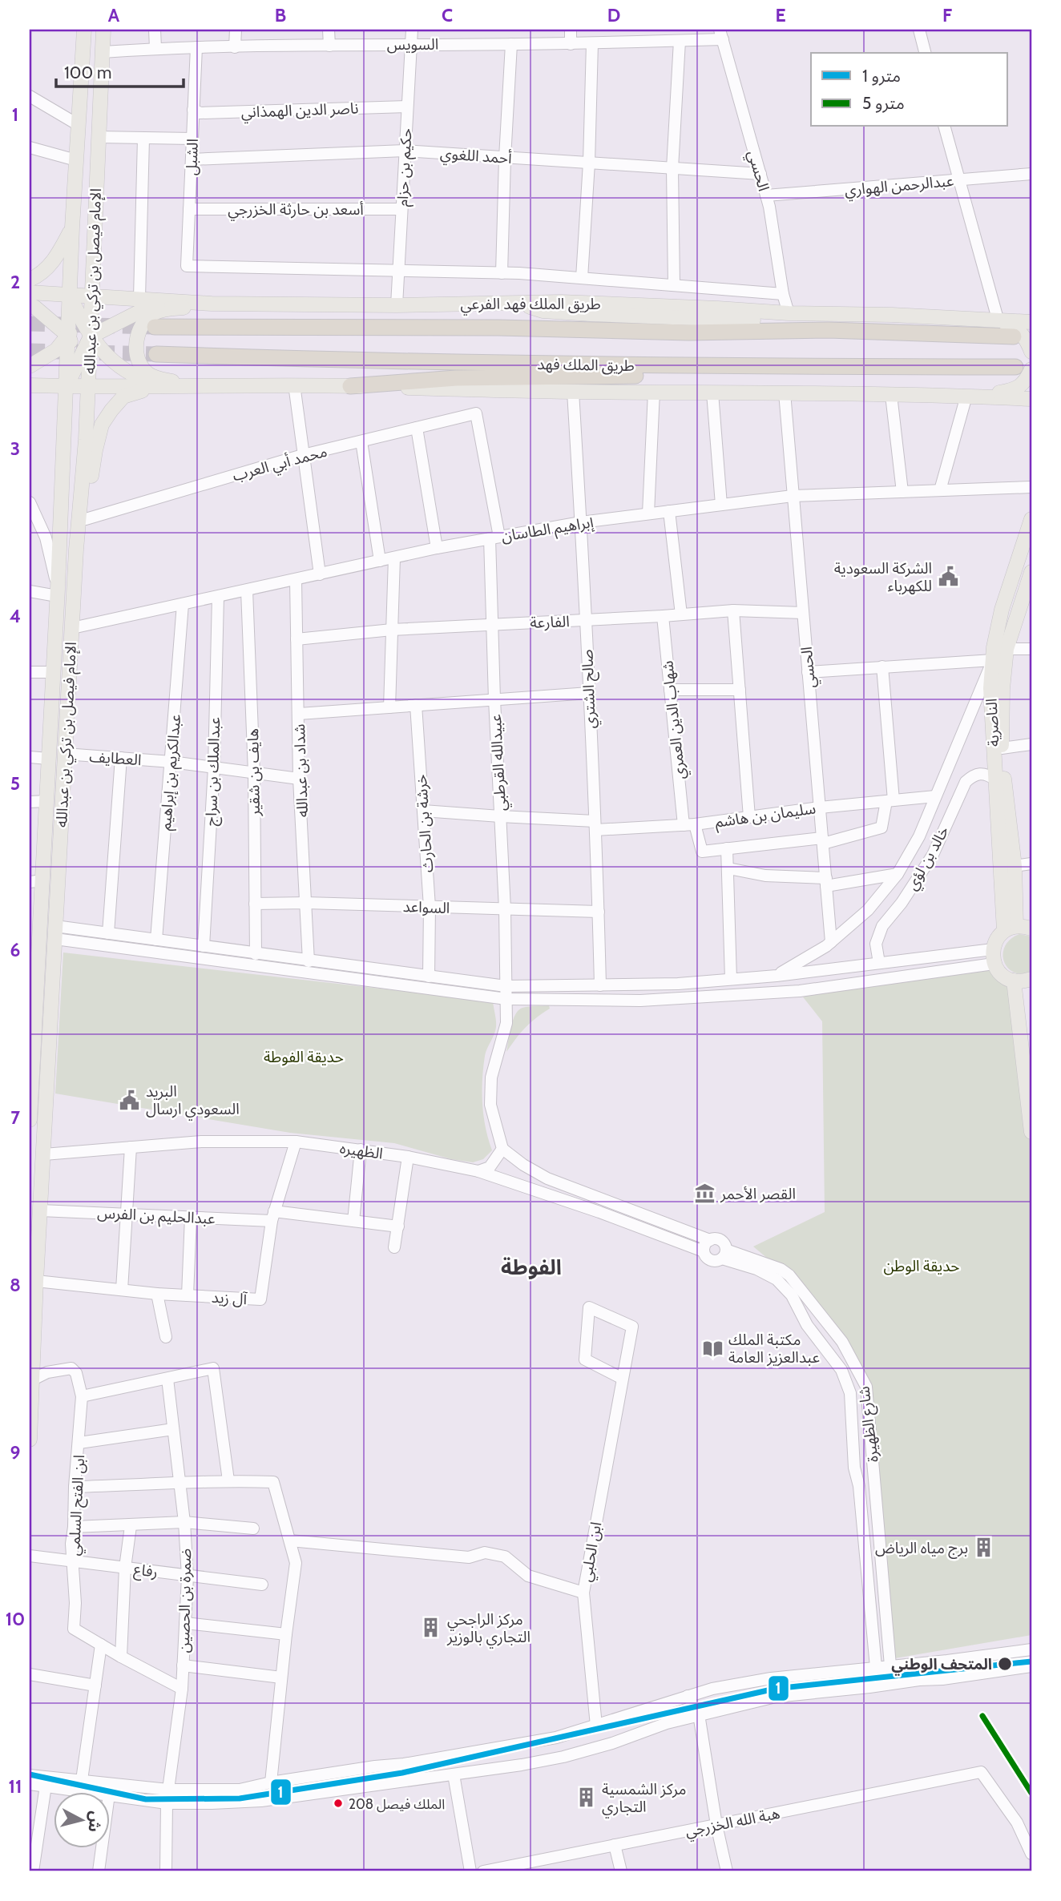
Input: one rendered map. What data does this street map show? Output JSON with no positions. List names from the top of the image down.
{
  "streets": {
    "highway": ["طريق الملك فهد"],
    "main road": ["الإمام فيصل بن تركي بن عبدالله", "طريق الملك فهد الفرعي", "الناصرية"],
    "street": [
      "السويس",
      "ناصر الدين الهمذاني",
      "أحمد اللغوي",
      "الشبل",
      "حكيم بن حزام",
      "الحسي",
      "عبدالرحمن الهواري",
      "أسعد بن حارثة الخزرجي",
      "محمد أبي العرب",
      "إبراهيم الطاسان",
      "الفارعة",
      "صالح الشتري",
      "شهاب الدين العمري",
      "العطايف",
      "عبيدالله القرطبي",
      "شداد بن عبدالله",
      "عبدالملك بن سراج",
      "عبدالكريم بن إبراهيم",
      "هايف بن شقير",
      "سليمان بن هاشم",
      "خرشة بن الحارث",
      "خالد بن لؤي",
      "السواعد",
      "الظهيره",
      "عبدالحليم بن الفرس",
      "آل زيد",
      "شارع الظهيرة",
      "ابن الفتح السلمي",
      "ابن الحلبي",
      "رفاع",
      "ضمرة بن الحصين",
      "هبة الله الخزرجي"
    ]
  },
  "crossings": [
    ["السويس", "الشبل"],
    ["السويس", "حكيم بن حزام"],
    ["السويس", "الحسي"],
    ["السويس", "الإمام فيصل بن تركي بن عبدالله"],
    ["ناصر الدين الهمذاني", "الشبل"],
    ["ناصر الدين الهمذاني", "حكيم بن حزام"],
    ["أحمد اللغوي", "الشبل"],
    ["أحمد اللغوي", "حكيم بن حزام"],
    ["أحمد اللغوي", "الحسي"],
    ["الشبل", "حكيم بن حزام"],
    ["الشبل", "أسعد بن حارثة الخزرجي"],
    ["حكيم بن حزام", "أسعد بن حارثة الخزرجي"],
    ["حكيم بن حزام", "طريق الملك فهد الفرعي"],
    ["الحسي", "عبدالرحمن الهواري"],
    ["الحسي", "طريق الملك فهد الفرعي"],
    ["الحسي", "إبراهيم الطاسان"],
    ["الحسي", "الفارعة"],
    ["الحسي", "سليمان بن هاشم"],
    ["الحسي", "خالد بن لؤي"],
    ["الإمام فيصل بن تركي بن عبدالله", "طريق الملك فهد الفرعي"],
    ["الإمام فيصل بن تركي بن عبدالله", "إبراهيم الطاسان"],
    ["الإمام فيصل بن تركي بن عبدالله", "العطايف"],
    ["الإمام فيصل بن تركي بن عبدالله", "الظهيره"],
    ["الإمام فيصل بن تركي بن عبدالله", "عبدالحليم بن الفرس"],
    ["الإمام فيصل بن تركي بن عبدالله", "آل زيد"],
    ["الإمام فيصل بن تركي بن عبدالله", "ابن الفتح السلمي"],
    ["محمد أبي العرب", "عبيدالله القرطبي"],
    ["إبراهيم الطاسان", "صالح الشتري"],
    ["إبراهيم الطاسان", "عبيدالله القرطبي"],
    ["إبراهيم الطاسان", "شداد بن عبدالله"],
    ["إبراهيم الطاسان", "عبدالملك بن سراج"],
    ["إبراهيم الطاسان", "عبدالكريم بن إبراهيم"],
    ["إبراهيم الطاسان", "هايف بن شقير"],
    ["الفارعة", "صالح الشتري"],
    ["الفارعة", "شهاب الدين العمري"],
    ["الفارعة", "عبيدالله القرطبي"],
    ["الفارعة", "شداد بن عبدالله"],
    ["صالح الشتري", "سليمان بن هاشم"],
    ["صالح الشتري", "السواعد"],
    ["شهاب الدين العمري", "سليمان بن هاشم"],
    ["الناصرية", "خالد بن لؤي"],
    ["العطايف", "شداد بن عبدالله"],
    ["العطايف", "عبدالملك بن سراج"],
    ["العطايف", "عبدالكريم بن إبراهيم"],
    ["العطايف", "هايف بن شقير"],
    ["عبيدالله القرطبي", "سليمان بن هاشم"],
    ["عبيدالله القرطبي", "السواعد"],
    ["شداد بن عبدالله", "السواعد"],
    ["هايف بن شقير", "السواعد"],
    ["سليمان بن هاشم", "خرشة بن الحارث"],
    ["خرشة بن الحارث", "السواعد"],
    ["الظهيره", "آل زيد"],
    ["الظهيره", "شارع الظهيرة"],
    ["عبدالحليم بن الفرس", "آل زيد"],
    ["ابن الفتح السلمي", "رفاع"],
    ["ابن الفتح السلمي", "ضمرة بن الحصين"],
    ["رفاع", "ضمرة بن الحصين"]
  ],
  "districts": ["الفوطة"],
  "parks": ["حديقة الفوطة", "حديقة الوطن"],
  "places": {
    "public building": ["الشركة السعودية للكهرباء", "البريد السعودي ارسال"],
    "museum": ["القصر الأحمر"],
    "library": ["مكتبة الملك عبدالعزيز العامة"],
    "building": ["برج مياه الرياض", "مركز الراجحي التجاري بالوزير", "مركز الشمسية التجاري"],
    "other": ["المتحف الوطني", "الملك فيصل 208"]
  },
  "lines": ["metro line 1", "metro line 5"],
  "legend": ["مترو 1", "مترو 5"],
  "scale_bar": "100 m",
  "north": "right",
  "grid": {
    "columns": [
      "A",
      "B",
      "C",
      "D",
      "E",
      "F"
    ],
    "rows": [
      "1",
      "2",
      "3",
      "4",
      "5",
      "6",
      "7",
      "8",
      "9",
      "10",
      "11"
    ]
  }
}
